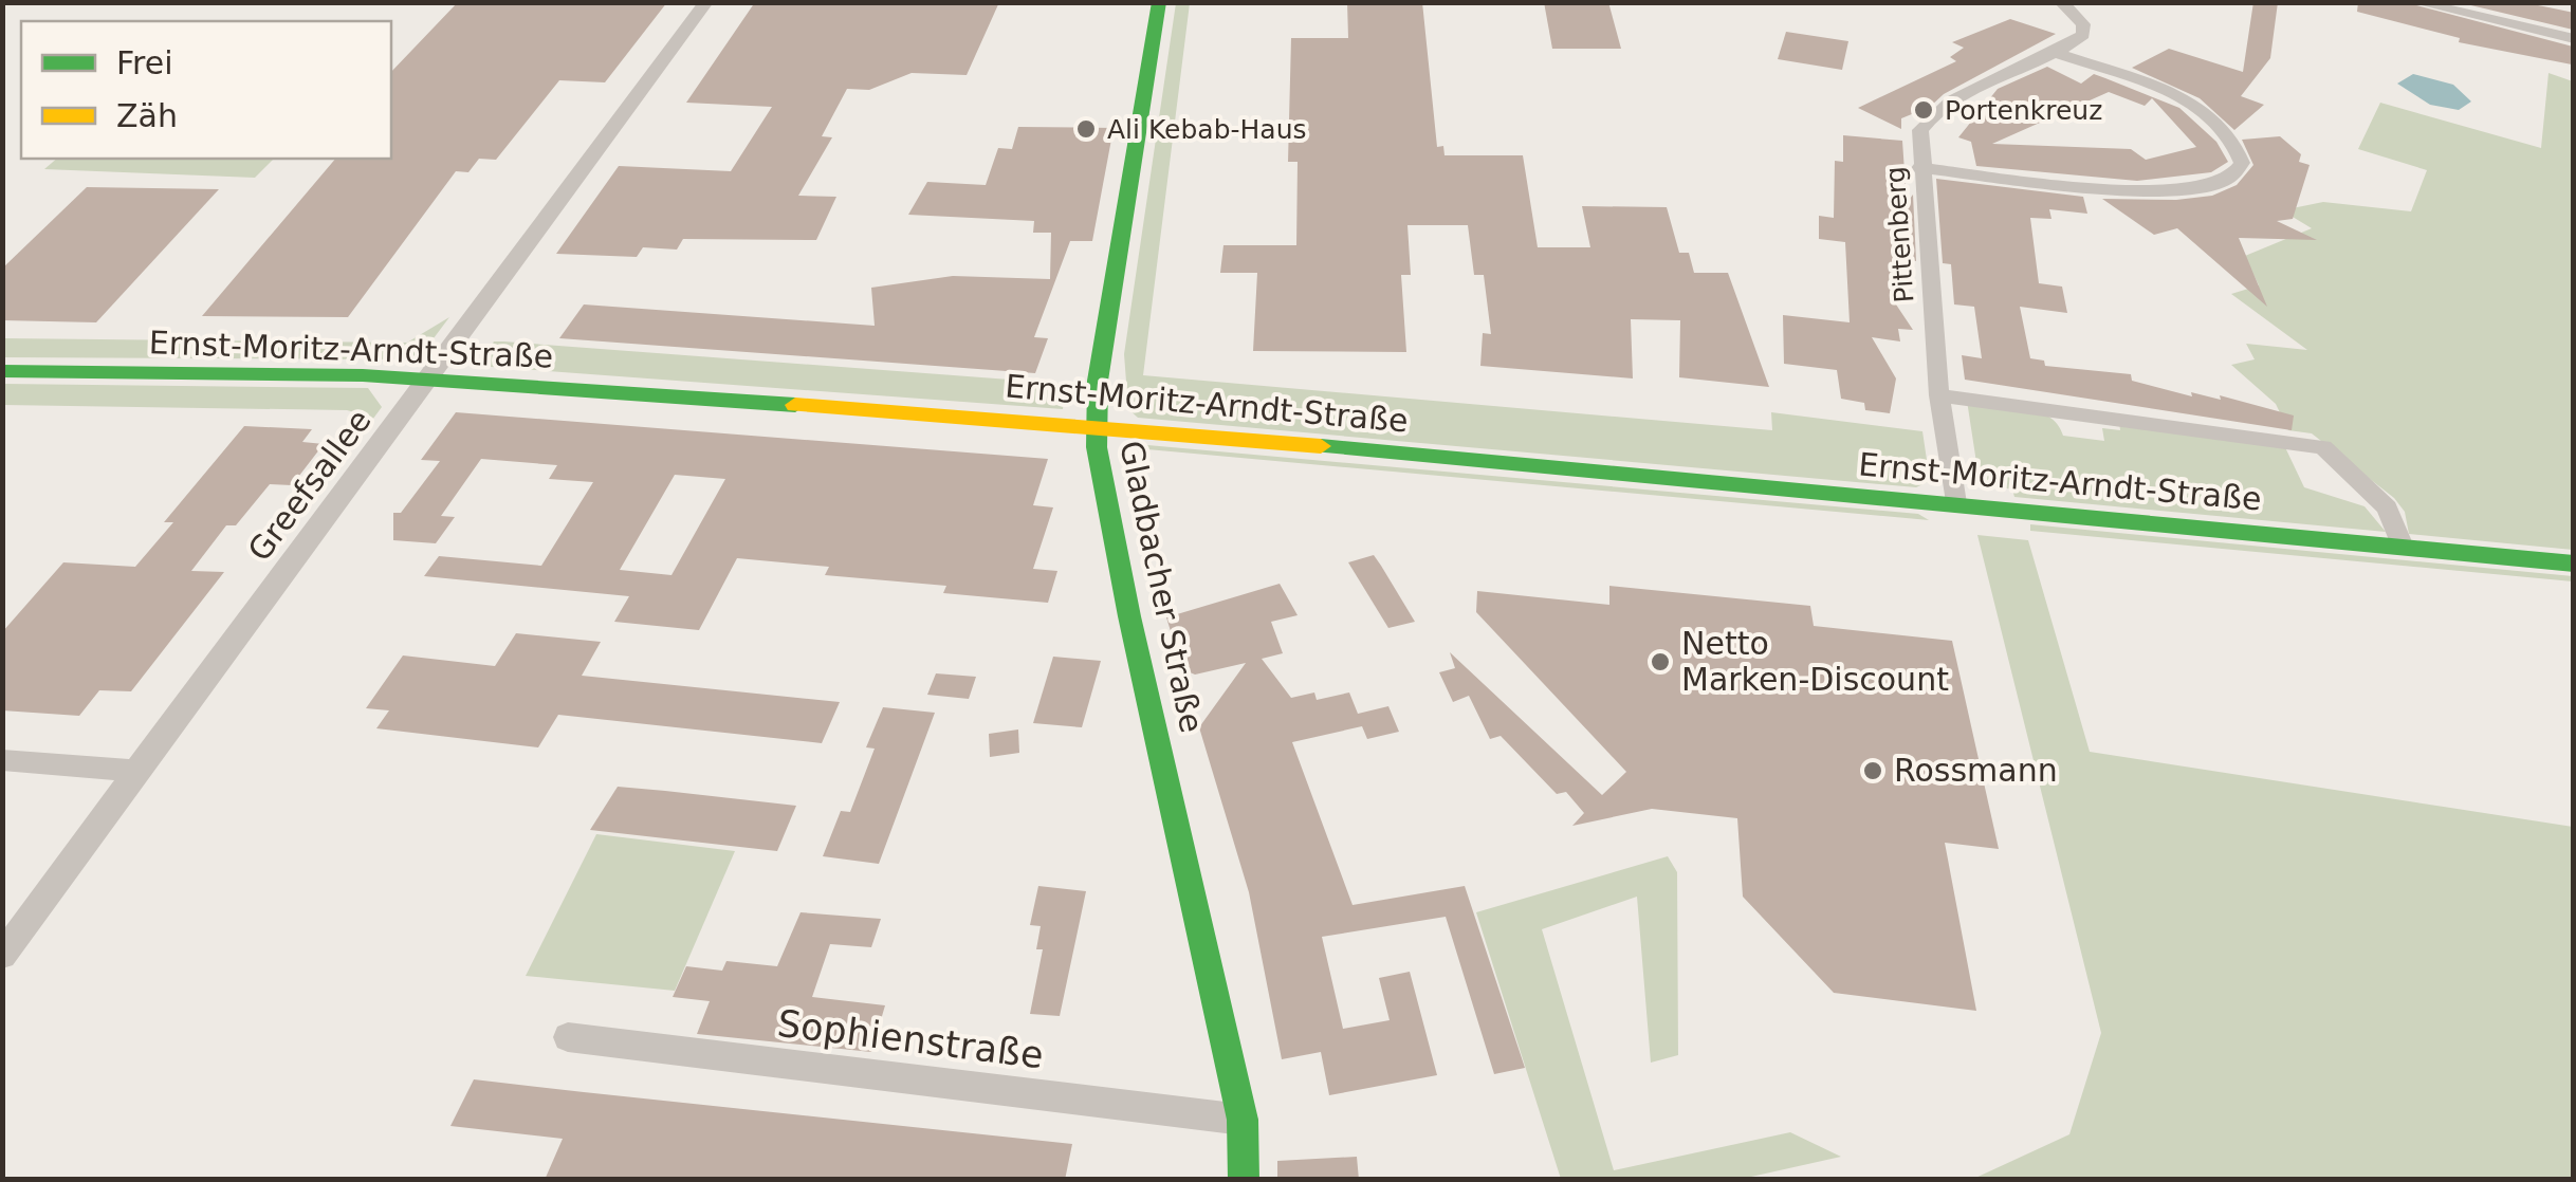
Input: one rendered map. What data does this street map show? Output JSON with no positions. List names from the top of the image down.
{
  "streets": {
    "street": [
      "Pittenberg",
      "Ernst-Moritz-Arndt-Straße",
      "Greefsallee",
      "Gladbacher Straße",
      "Sophienstraße"
    ]
  },
  "crossings": [
    ["Pittenberg", "Ernst-Moritz-Arndt-Straße"],
    ["Ernst-Moritz-Arndt-Straße", "Greefsallee"],
    ["Ernst-Moritz-Arndt-Straße", "Gladbacher Straße"],
    ["Gladbacher Straße", "Sophienstraße"]
  ],
  "places": [
    "Portenkreuz",
    "Ali Kebab-Haus",
    "Netto Marken-Discount",
    "Rossmann"
  ],
  "legend": ["Frei", "Zäh"]
}
